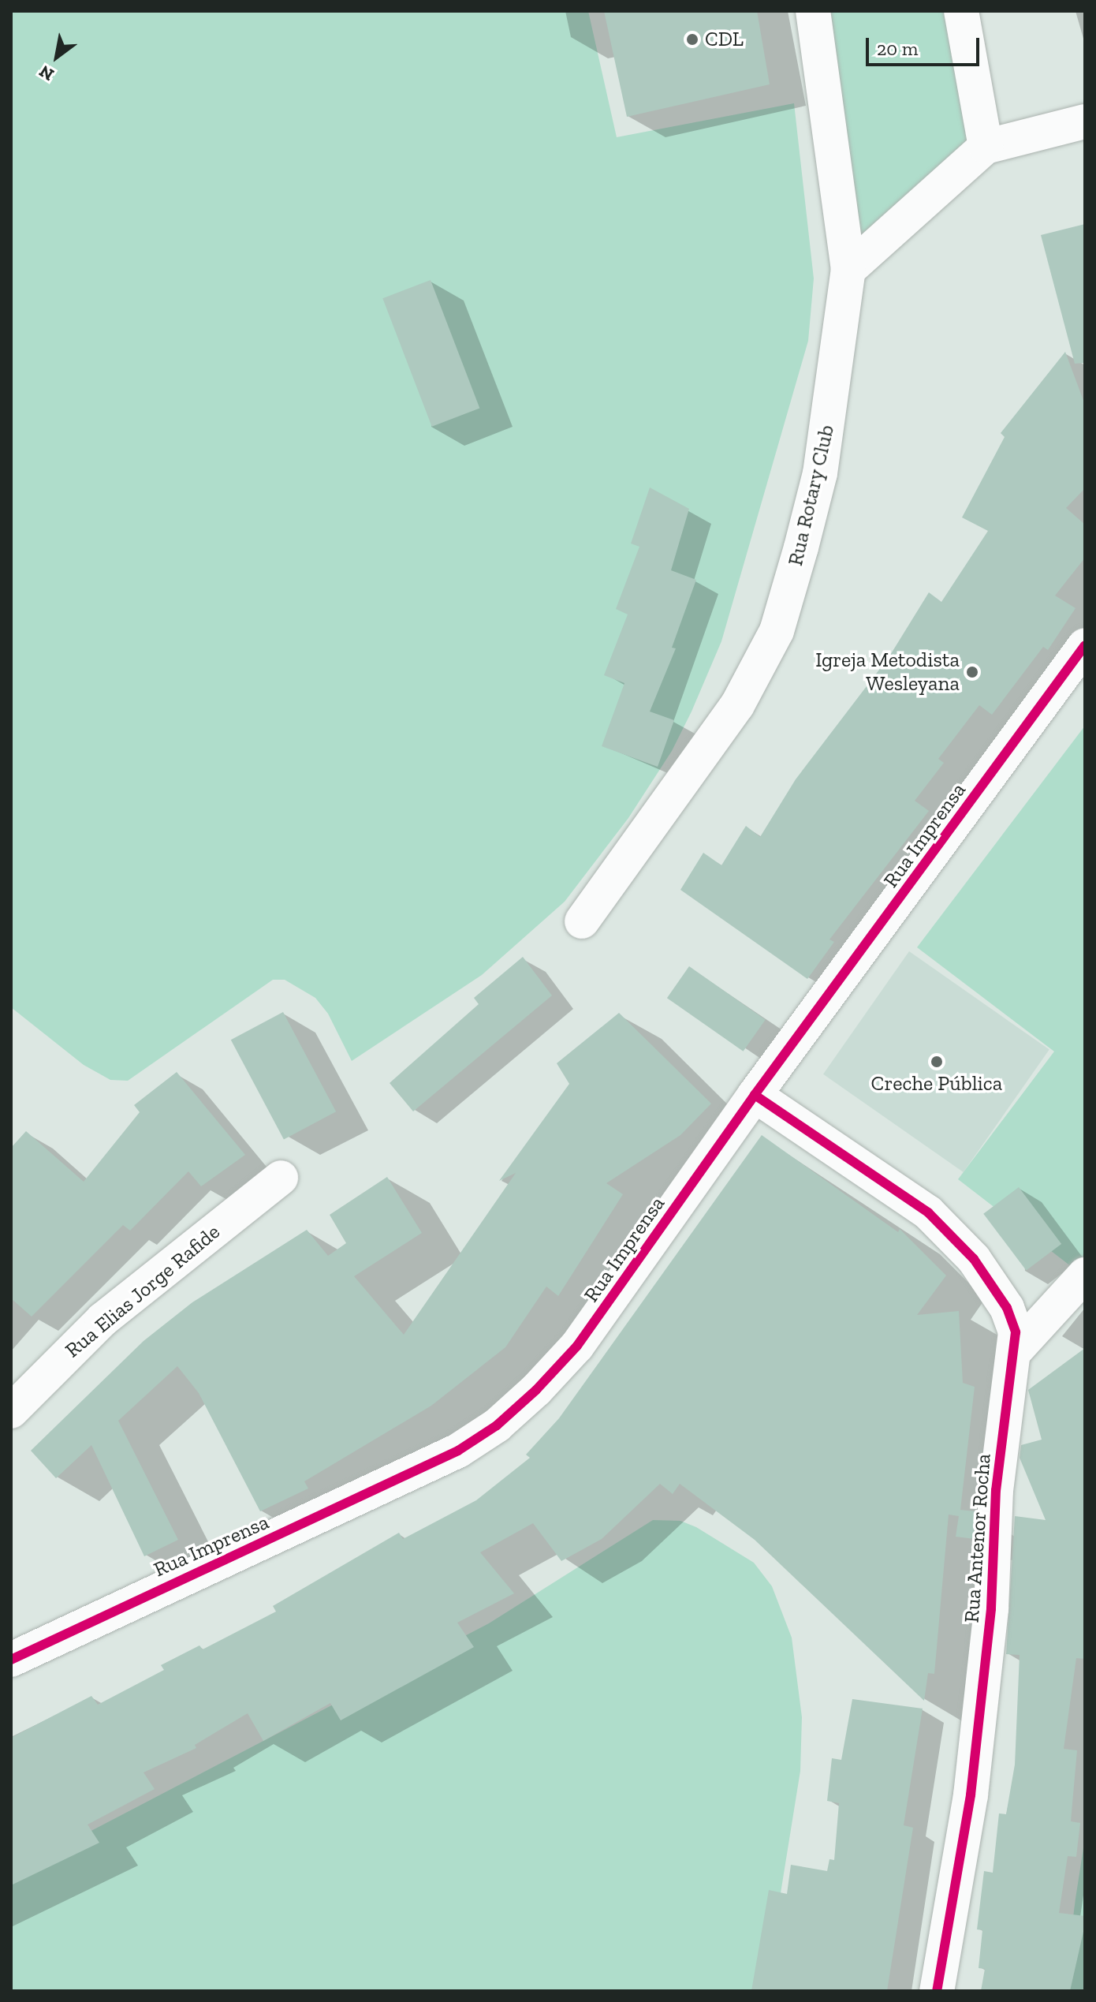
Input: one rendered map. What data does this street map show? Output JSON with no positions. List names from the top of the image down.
{
  "streets": {
    "street": [
      "Rua Rotary Club",
      "Rua Imprensa",
      "Rua Elias Jorge Rafide",
      "Rua Antenor Rocha"
    ]
  },
  "crossings": [
    ["Rua Imprensa", "Rua Antenor Rocha"]
  ],
  "places": ["CDL", "Igreja Metodista Wesleyana", "Creche Pública"],
  "scale_bar": "20 m",
  "north": "bottom left"
}
